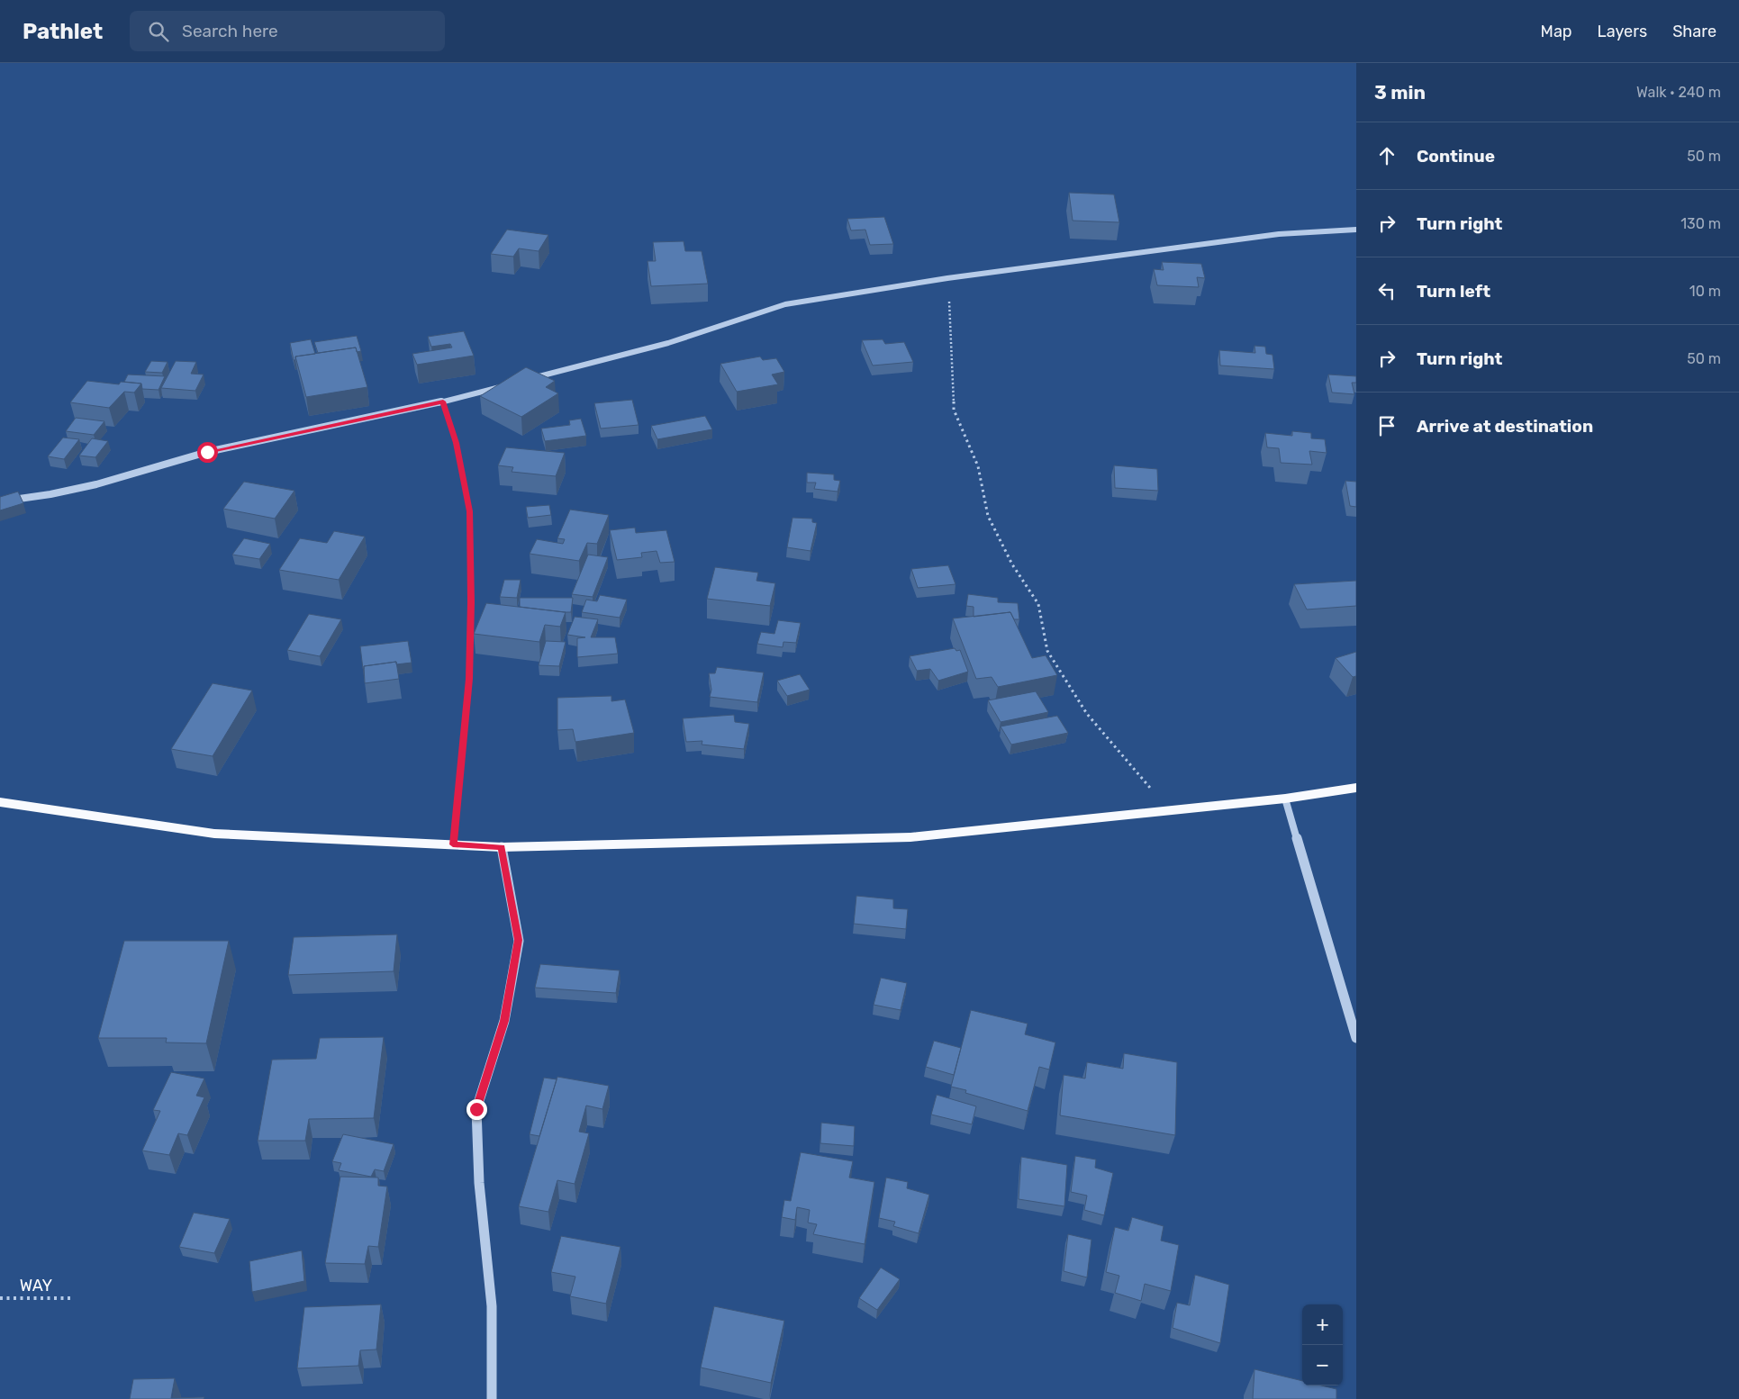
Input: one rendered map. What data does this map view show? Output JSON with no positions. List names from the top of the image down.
{
  "streets": {
    "path": ["WAY"]
  },
  "page": {
    "header": "Pathlet",
    "search": "Search here",
    "nav": ["Map", "Layers", "Share"],
    "heading": ["3 min", "Walk · 240 m"],
    "list": [
      ["Continue", "50 m"],
      ["Turn right", "130 m"],
      ["Turn left", "10 m"],
      ["Turn right", "50 m"],
      "Arrive at destination"
    ],
    "map_buttons": ["+", "−"]
  }
}
